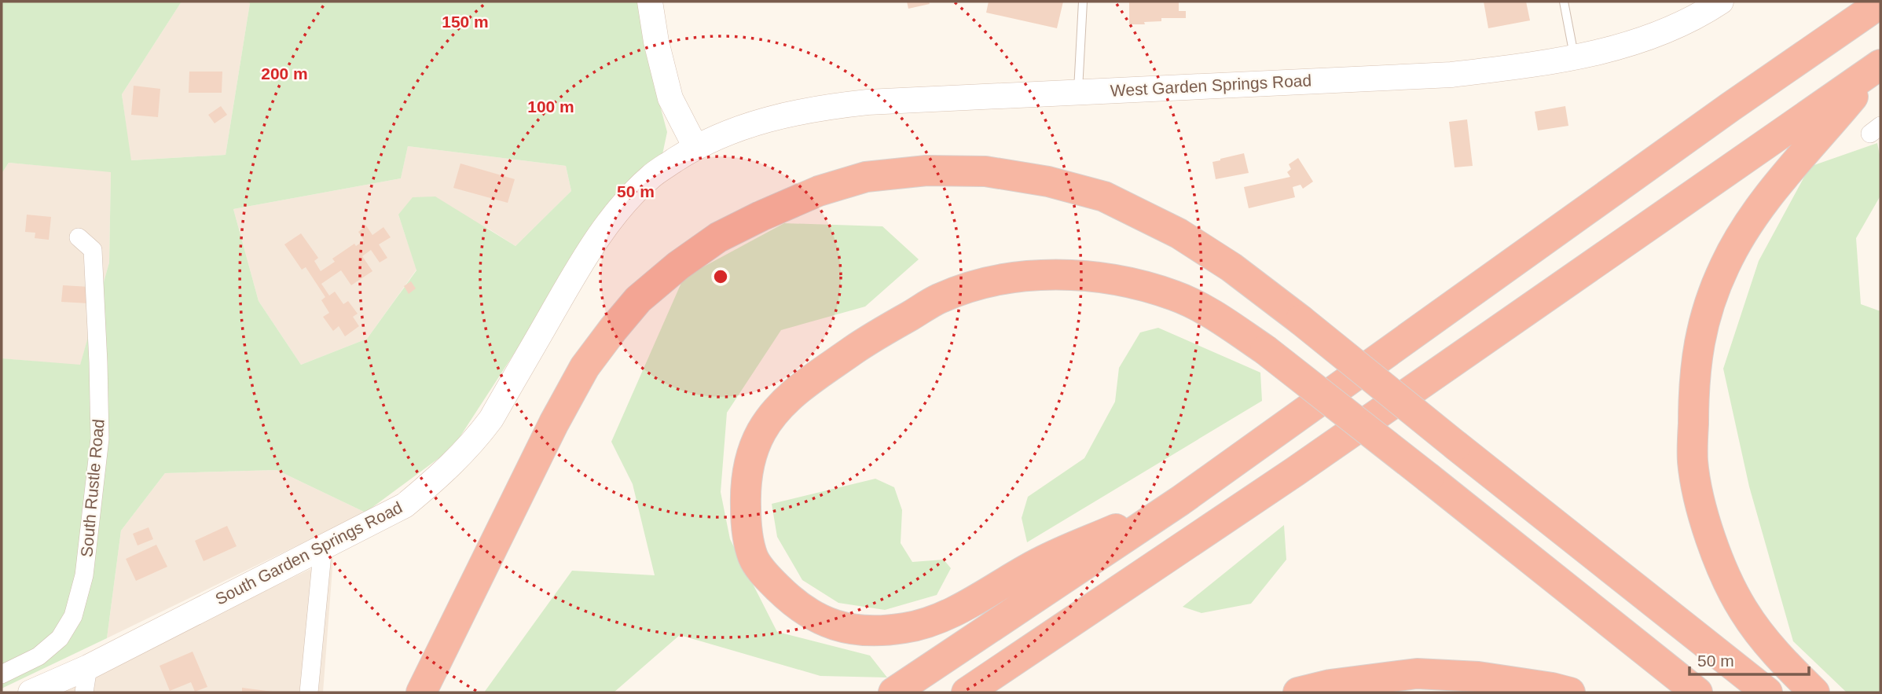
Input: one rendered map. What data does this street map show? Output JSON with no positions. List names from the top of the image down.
{
  "streets": {
    "street": ["West Garden Springs Road", "South Rustle Road", "South Garden Springs Road"]
  },
  "crossings": [
    ["West Garden Springs Road", "South Garden Springs Road"]
  ],
  "scale_bar": "50 m",
  "rings": [
    "150 m",
    "200 m",
    "100 m",
    "50 m"
  ]
}
